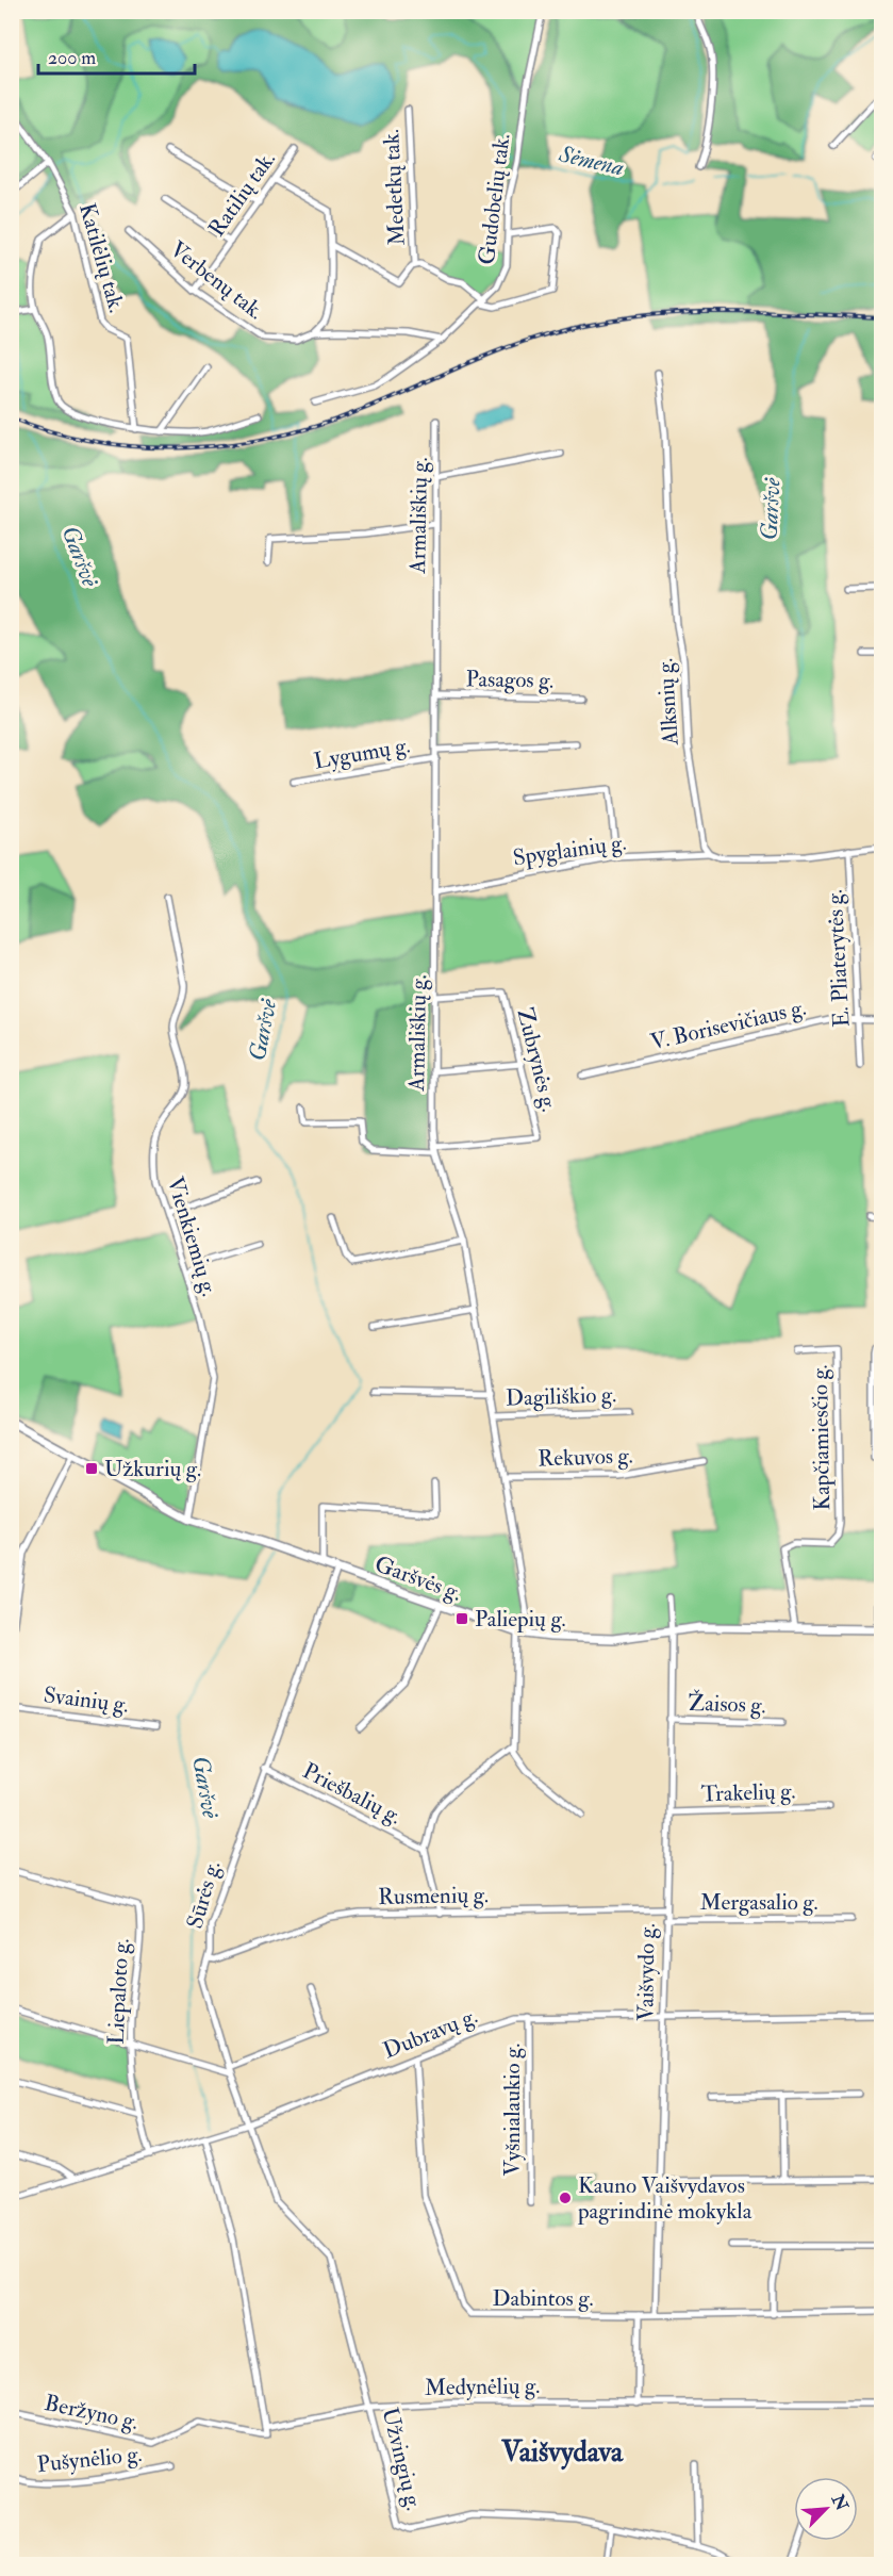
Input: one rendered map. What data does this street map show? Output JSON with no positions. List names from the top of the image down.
{
  "streets": {
    "main road": ["Garšvės g."],
    "street": [
      "Medetkų tak.",
      "Ratilių tak.",
      "Gudobelių tak.",
      "Katilėlių tak.",
      "Verbenų tak.",
      "Armališkių g.",
      "Pasagos g.",
      "Alksnių g.",
      "Lygumų g.",
      "Spyglainių g.",
      "E. Pliaterytės g.",
      "V. Borisevičiaus g.",
      "Zubrynės g.",
      "Vienkiemių g.",
      "Dagiliškio g.",
      "Kapčiamiesčio g.",
      "Rekuvos g.",
      "Svainių g.",
      "Žaisos g.",
      "Trakelių g.",
      "Priešbalių g.",
      "Sūrės g.",
      "Rusmenių g.",
      "Mergasalio g.",
      "Vaišvydo g.",
      "Liepaloto g.",
      "Dubravų g.",
      "Vyšnialaukio g.",
      "Dabintos g.",
      "Medynėlių g.",
      "Beržyno g.",
      "Pušynėlio g.",
      "Užvingių g."
    ]
  },
  "crossings": [
    ["Ratilių tak.", "Verbenų tak."],
    ["Gudobelių tak.", "Verbenų tak."],
    ["Armališkių g.", "Pasagos g."],
    ["Armališkių g.", "Lygumų g."],
    ["Armališkių g.", "Spyglainių g."],
    ["Armališkių g.", "Zubrynės g."],
    ["Armališkių g.", "Dagiliškio g."],
    ["Armališkių g.", "Rekuvos g."],
    ["Armališkių g.", "Garšvės g."],
    ["Alksnių g.", "Spyglainių g."],
    ["E. Pliaterytės g.", "V. Borisevičiaus g."],
    ["Vienkiemių g.", "Garšvės g."],
    ["Kapčiamiesčio g.", "Garšvės g."],
    ["Garšvės g.", "Sūrės g."],
    ["Garšvės g.", "Vaišvydo g."],
    ["Žaisos g.", "Vaišvydo g."],
    ["Trakelių g.", "Vaišvydo g."],
    ["Priešbalių g.", "Sūrės g."],
    ["Sūrės g.", "Rusmenių g."],
    ["Sūrės g.", "Dubravų g."],
    ["Sūrės g.", "Užvingių g."],
    ["Rusmenių g.", "Vaišvydo g."],
    ["Mergasalio g.", "Vaišvydo g."],
    ["Vaišvydo g.", "Dubravų g."],
    ["Vaišvydo g.", "Dabintos g."],
    ["Liepaloto g.", "Dubravų g."],
    ["Dubravų g.", "Vyšnialaukio g."],
    ["Dubravų g.", "Dabintos g."],
    ["Dubravų g.", "Užvingių g."],
    ["Medynėlių g.", "Beržyno g."],
    ["Medynėlių g.", "Užvingių g."]
  ],
  "districts": ["Vaišvydava"],
  "water": ["Sėmena", "Garšvė"],
  "places": {
    "transit": ["Užkurių g.", "Paliepių g."],
    "other": ["Kauno Vaišvydavos pagrindinė mokykla"]
  },
  "scale_bar": "200 m",
  "north": "top right"
}
